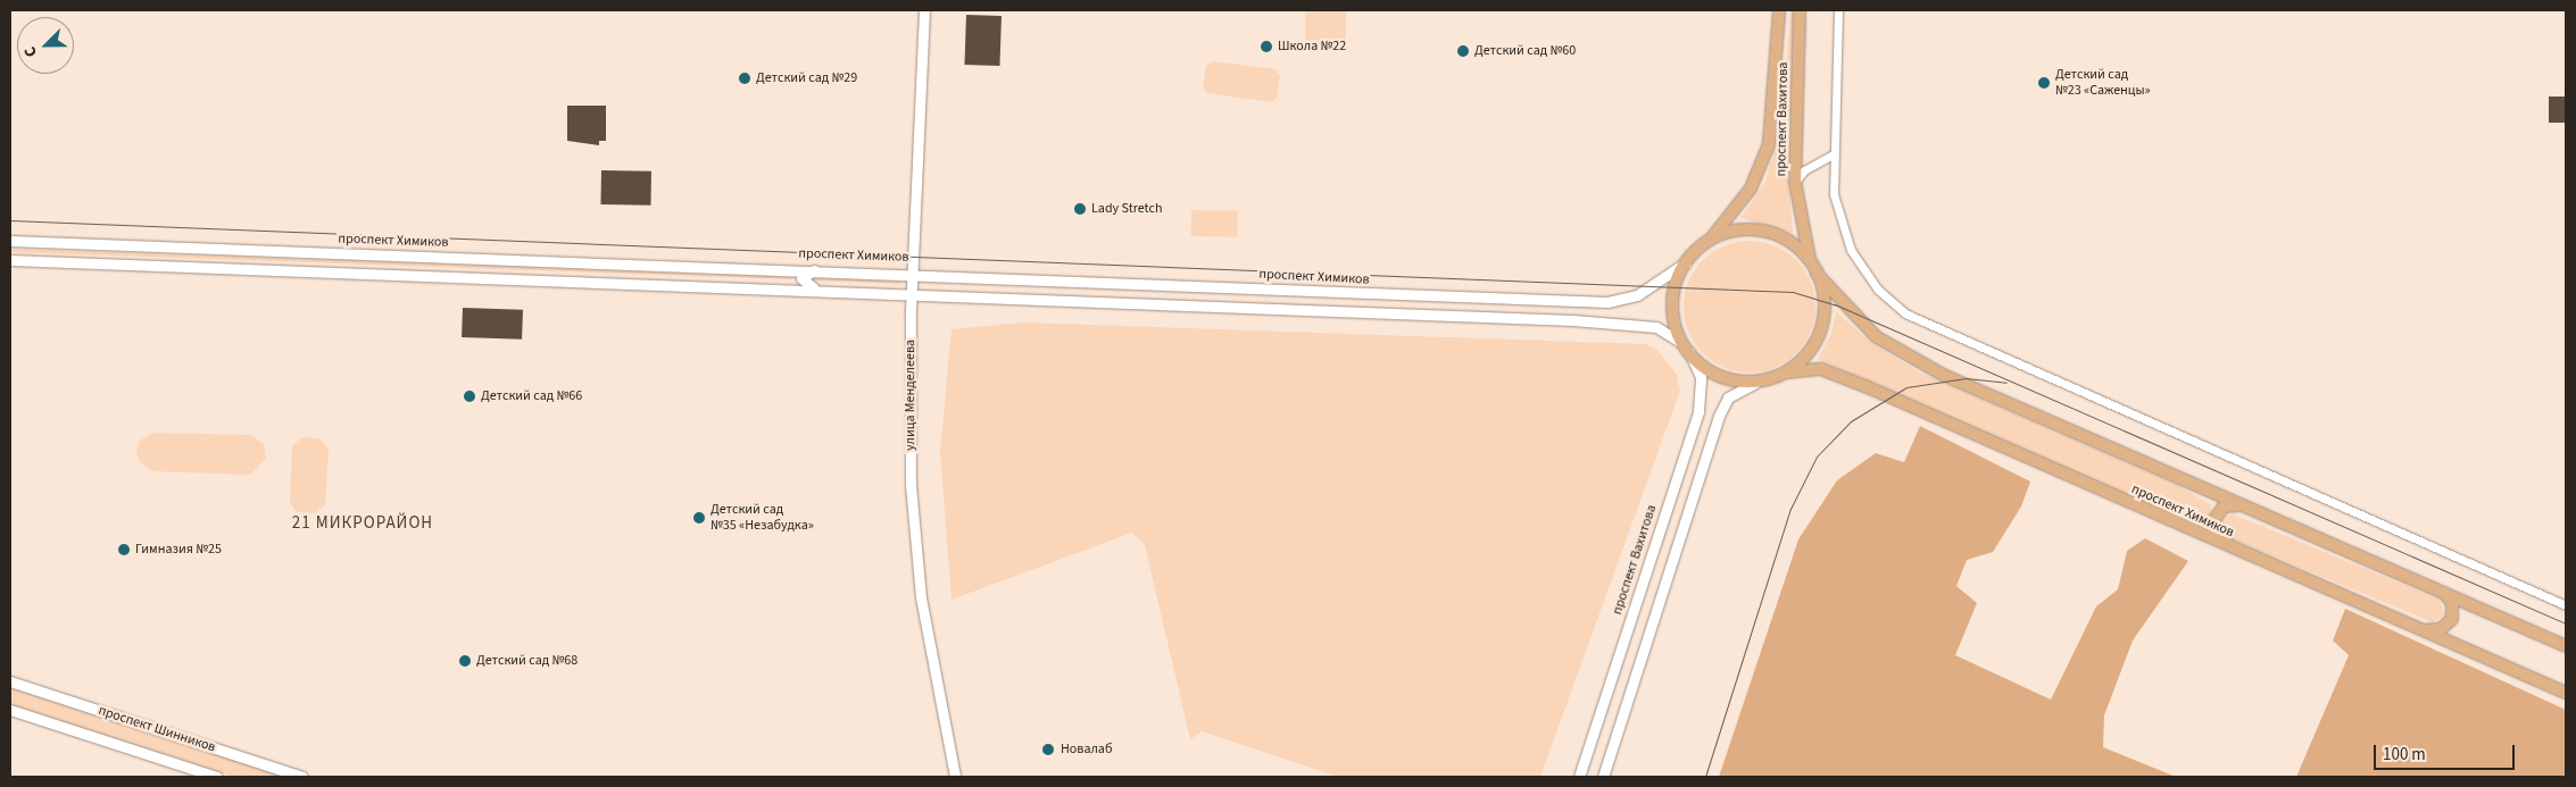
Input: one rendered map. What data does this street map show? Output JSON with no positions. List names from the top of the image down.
{
  "streets": {
    "main road": [
      "проспект Вахитова",
      "проспект Химиков",
      "улица Менделеева",
      "проспект Шинников"
    ]
  },
  "crossings": [
    ["проспект Вахитова", "проспект Химиков"],
    ["проспект Химиков", "улица Менделеева"]
  ],
  "districts": ["21 МИКРОРАЙОН"],
  "places": [
    "Школа №22",
    "Детский сад №60",
    "Детский сад №29",
    "Детский сад №23 «Саженцы»",
    "Lady Stretch",
    "Детский сад №66",
    "Детский сад №35 «Незабудка»",
    "Гимназия №25",
    "Детский сад №68",
    "Новалаб"
  ],
  "scale_bar": "100 m",
  "north": "bottom left"
}
